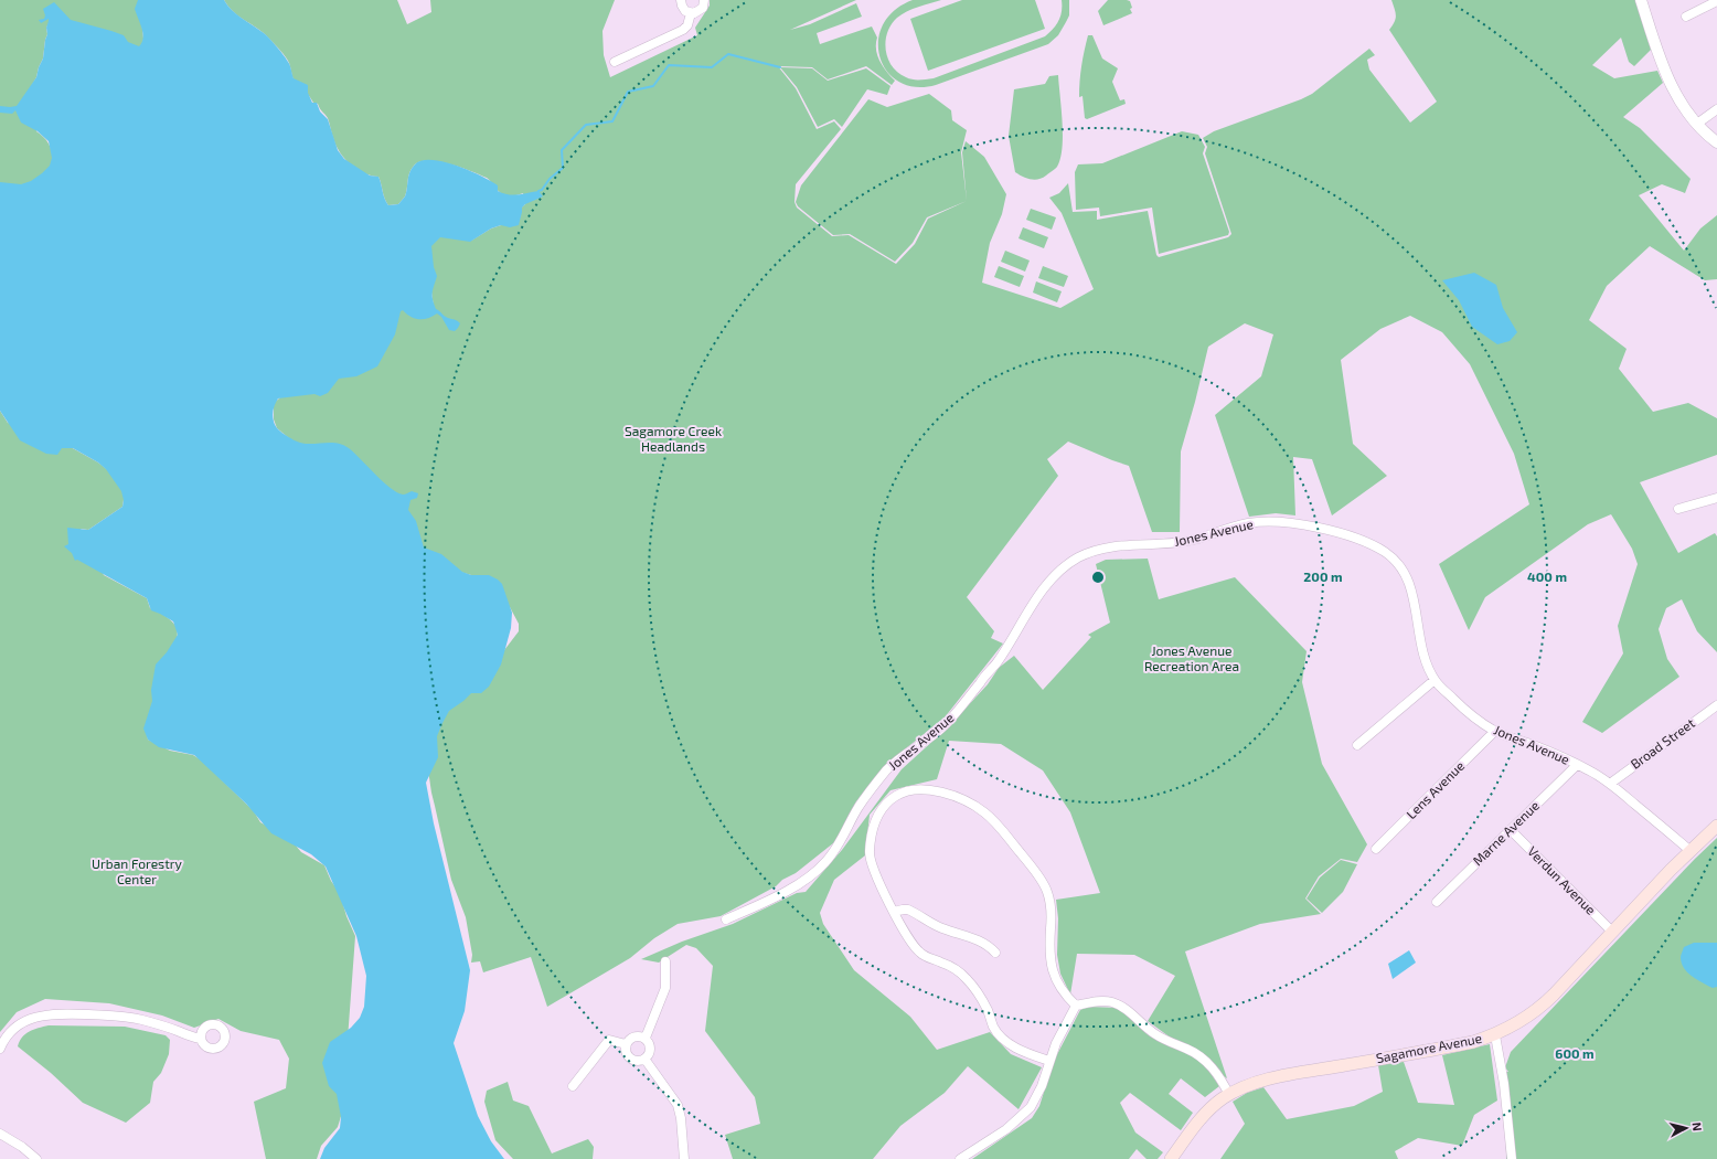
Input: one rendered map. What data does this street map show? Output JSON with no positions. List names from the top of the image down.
{
  "streets": {
    "main road": ["Sagamore Avenue"],
    "street": [
      "Jones Avenue",
      "Broad Street",
      "Lens Avenue",
      "Marne Avenue",
      "Verdun Avenue"
    ]
  },
  "crossings": [
    ["Jones Avenue", "Broad Street"],
    ["Jones Avenue", "Lens Avenue"],
    ["Jones Avenue", "Marne Avenue"],
    ["Jones Avenue", "Sagamore Avenue"],
    ["Marne Avenue", "Verdun Avenue"],
    ["Verdun Avenue", "Sagamore Avenue"]
  ],
  "parks": ["Sagamore Creek Headlands", "Jones Avenue Recreation Area", "Urban Forestry Center"],
  "north": "right",
  "rings": ["200 m", "400 m", "600 m"]
}
